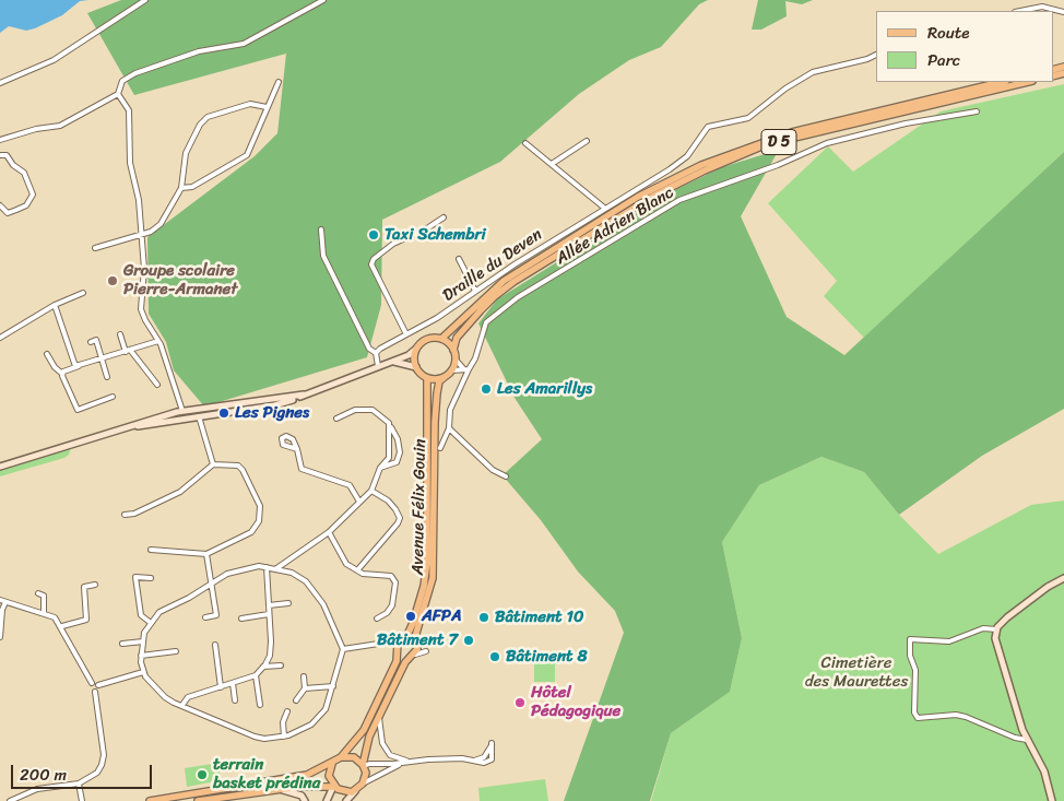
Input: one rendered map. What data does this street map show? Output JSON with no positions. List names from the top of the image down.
{
  "streets": {
    "main road": ["D 5", "Avenue Félix Gouin"],
    "street": ["Allée Adrien Blanc", "Draille du Deven"]
  },
  "crossings": [
    ["D 5", "Avenue Félix Gouin"]
  ],
  "parks": ["Cimetière des Maurettes"],
  "places": [
    "Taxi Schembri",
    "Groupe scolaire Pierre-Armanet",
    "Les Amarillys",
    "Les Pignes",
    "AFPA",
    "Bâtiment 10",
    "Bâtiment 7",
    "Bâtiment 8",
    "Hôtel Pédagogique",
    "terrain basket prédina"
  ],
  "legend": ["Route", "Parc"],
  "scale_bar": "200 m"
}
